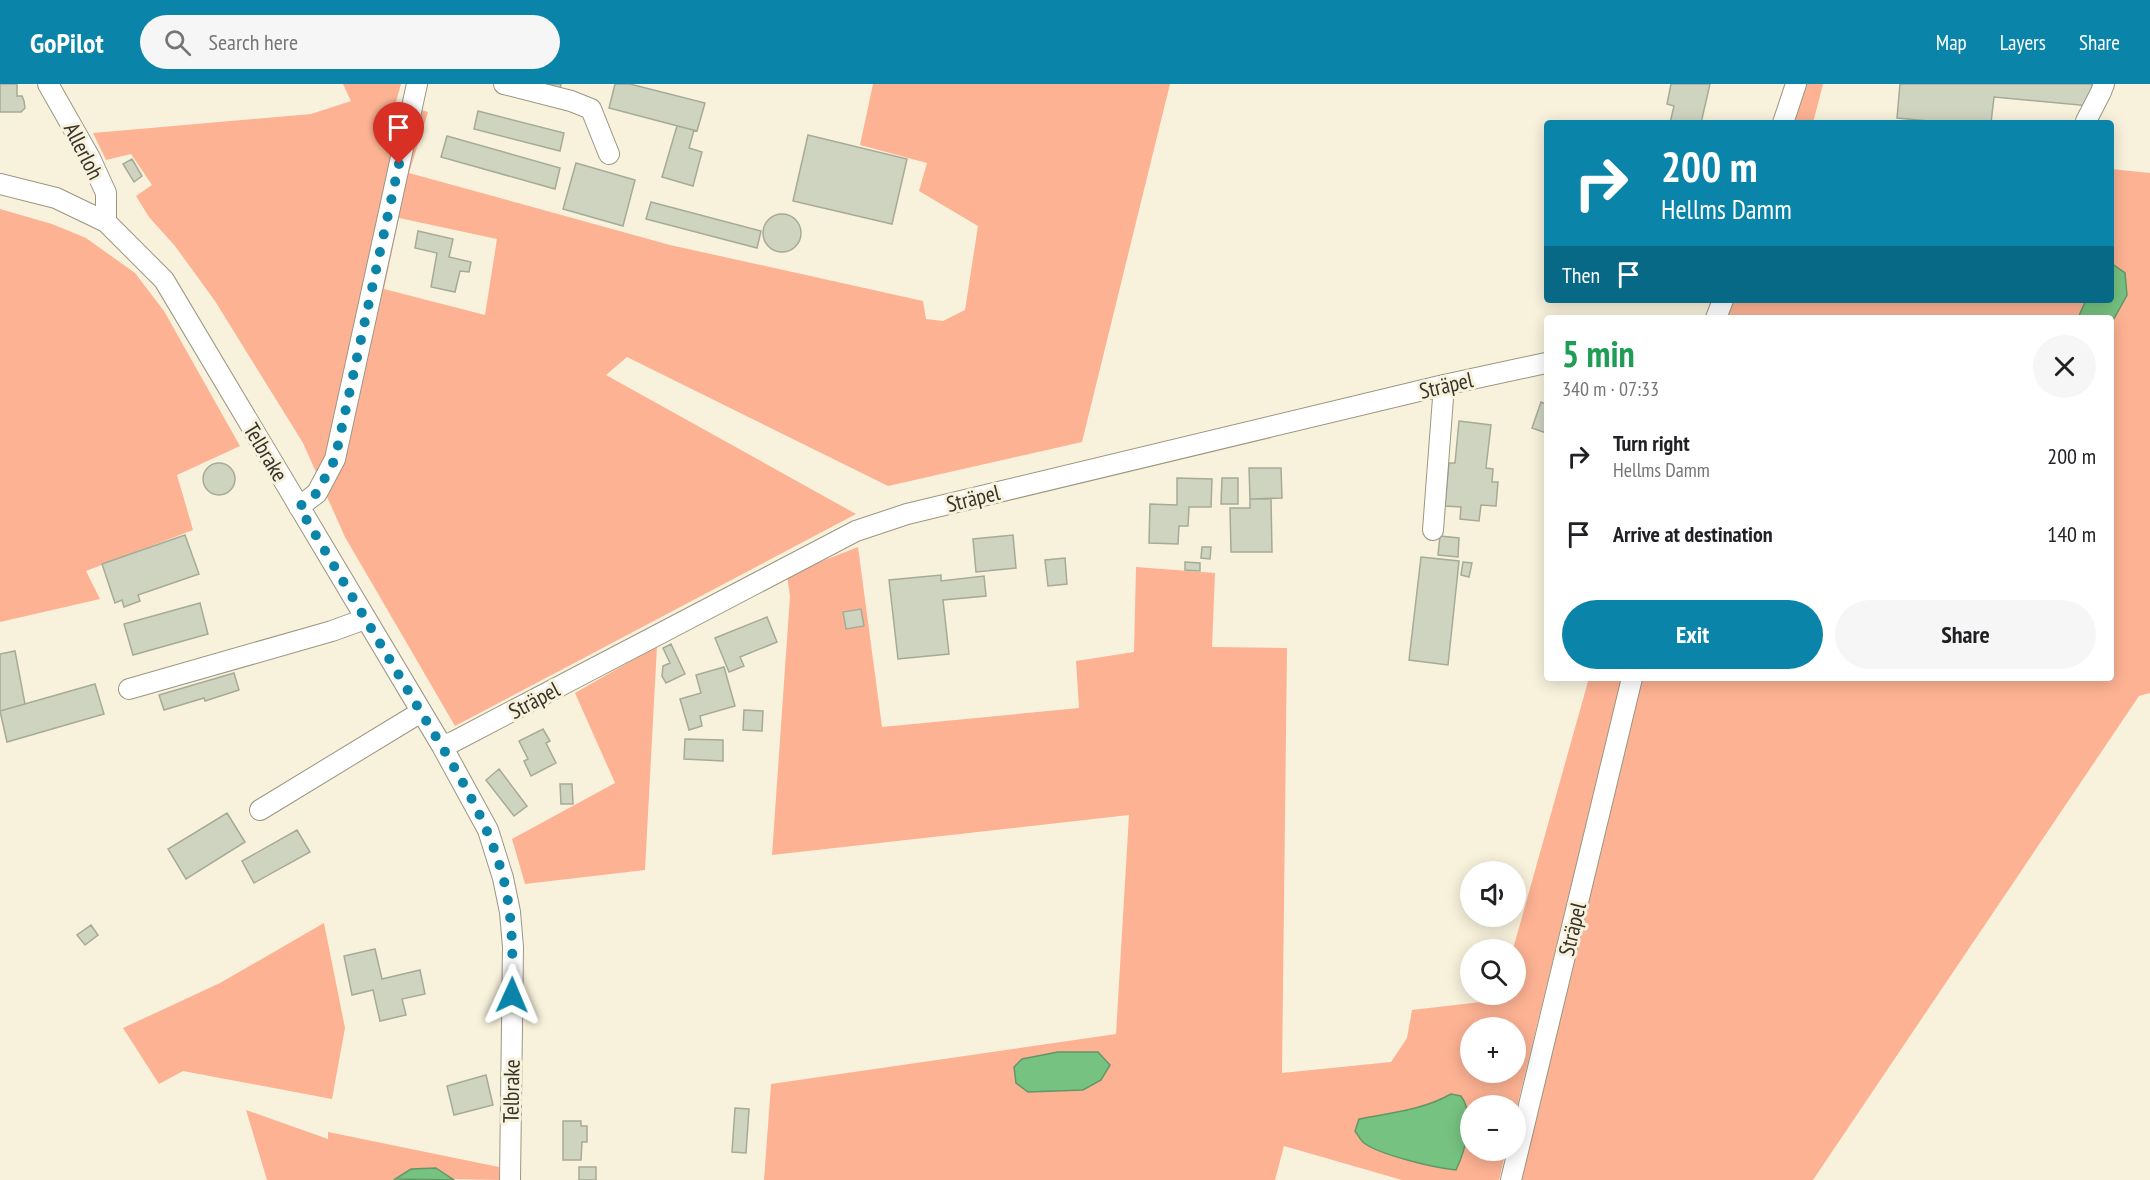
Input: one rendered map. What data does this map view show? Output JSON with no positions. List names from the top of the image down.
{
  "streets": {
    "street": ["Allerloh", "Sträpel", "Telbrake"]
  },
  "crossings": [
    ["Allerloh", "Telbrake"],
    ["Sträpel", "Telbrake"]
  ],
  "page": {
    "header": "GoPilot",
    "search": "Search here",
    "nav": ["Map", "Layers", "Share"],
    "turn": ["200 m", "Hellms Damm"],
    "then": "Then",
    "heading": ["5 min", "340 m · 07:33"],
    "list": [
      {
        "name": "Turn right",
        "note": "Hellms Damm",
        "value": "200 m"
      },
      {
        "name": "Arrive at destination",
        "value": "140 m"
      }
    ],
    "buttons": ["Exit", "Share"],
    "map_buttons": ["+", "−"]
  }
}
